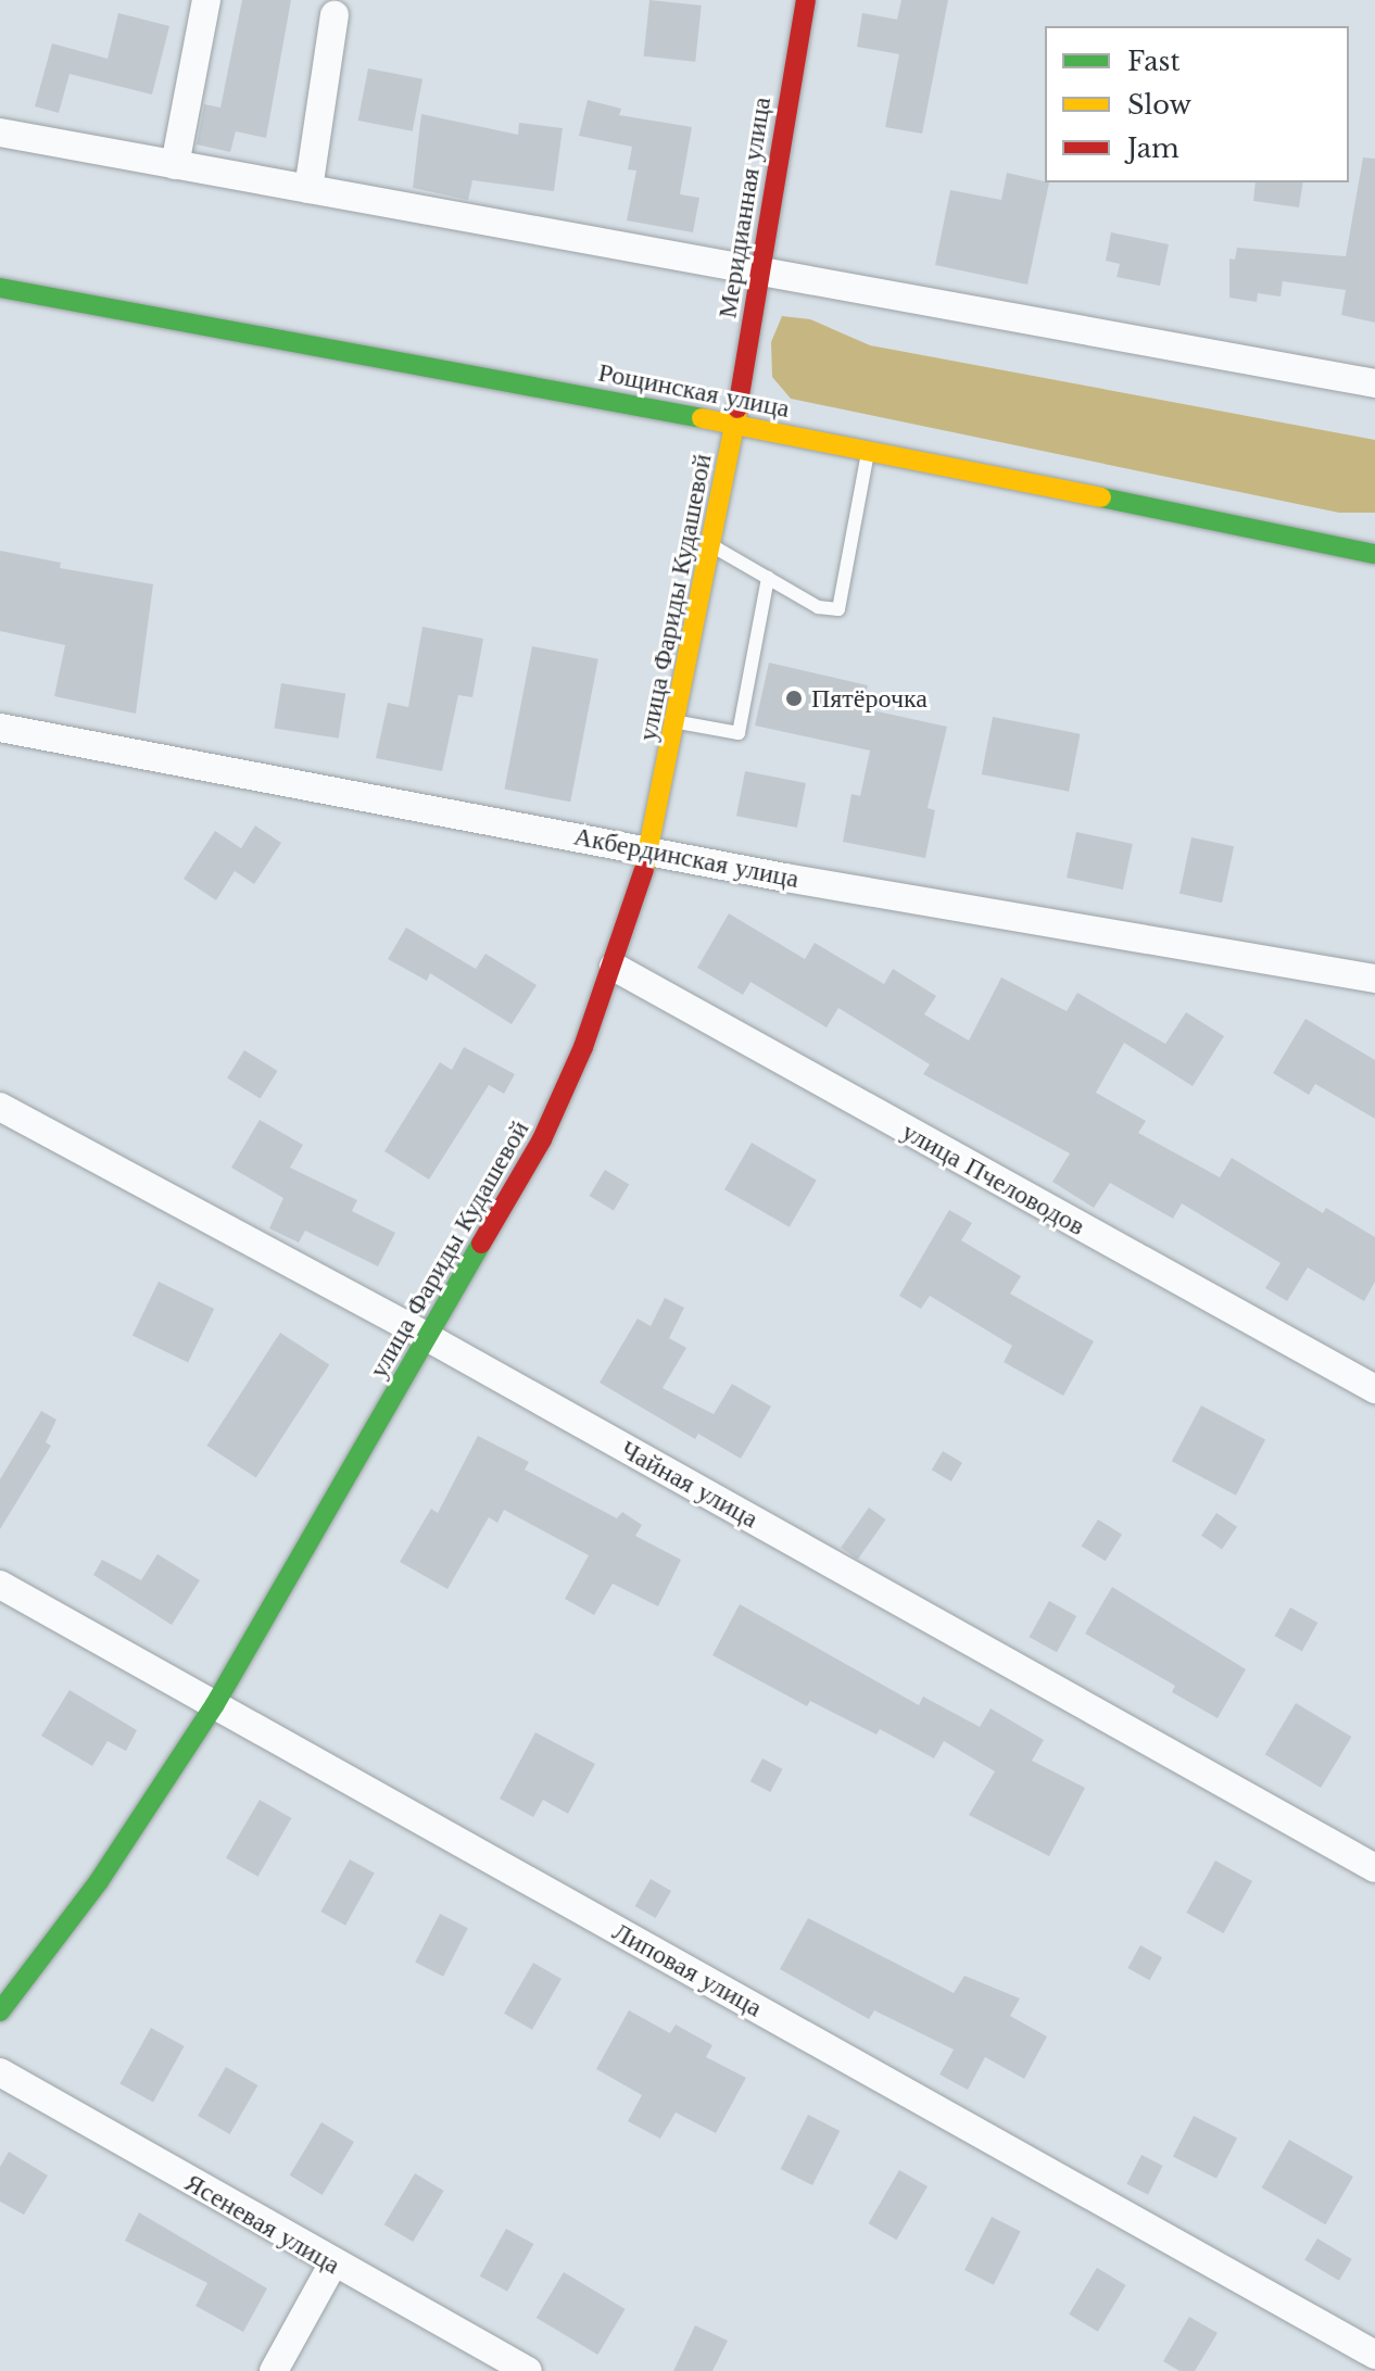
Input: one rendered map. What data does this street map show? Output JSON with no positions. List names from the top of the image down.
{
  "streets": {
    "street": [
      "Меридианная улица",
      "Рощинская улица",
      "улица Фариды Кудашевой",
      "Акбердинская улица",
      "улица Пчеловодов",
      "Чайная улица",
      "Липовая улица",
      "Ясеневая улица"
    ]
  },
  "crossings": [
    ["Меридианная улица", "Рощинская улица"],
    ["Меридианная улица", "улица Фариды Кудашевой"],
    ["Рощинская улица", "улица Фариды Кудашевой"],
    ["улица Фариды Кудашевой", "Акбердинская улица"],
    ["улица Фариды Кудашевой", "улица Пчеловодов"],
    ["улица Фариды Кудашевой", "Чайная улица"],
    ["улица Фариды Кудашевой", "Липовая улица"]
  ],
  "places": ["Пятёрочка"],
  "legend": ["Fast", "Slow", "Jam"]
}
